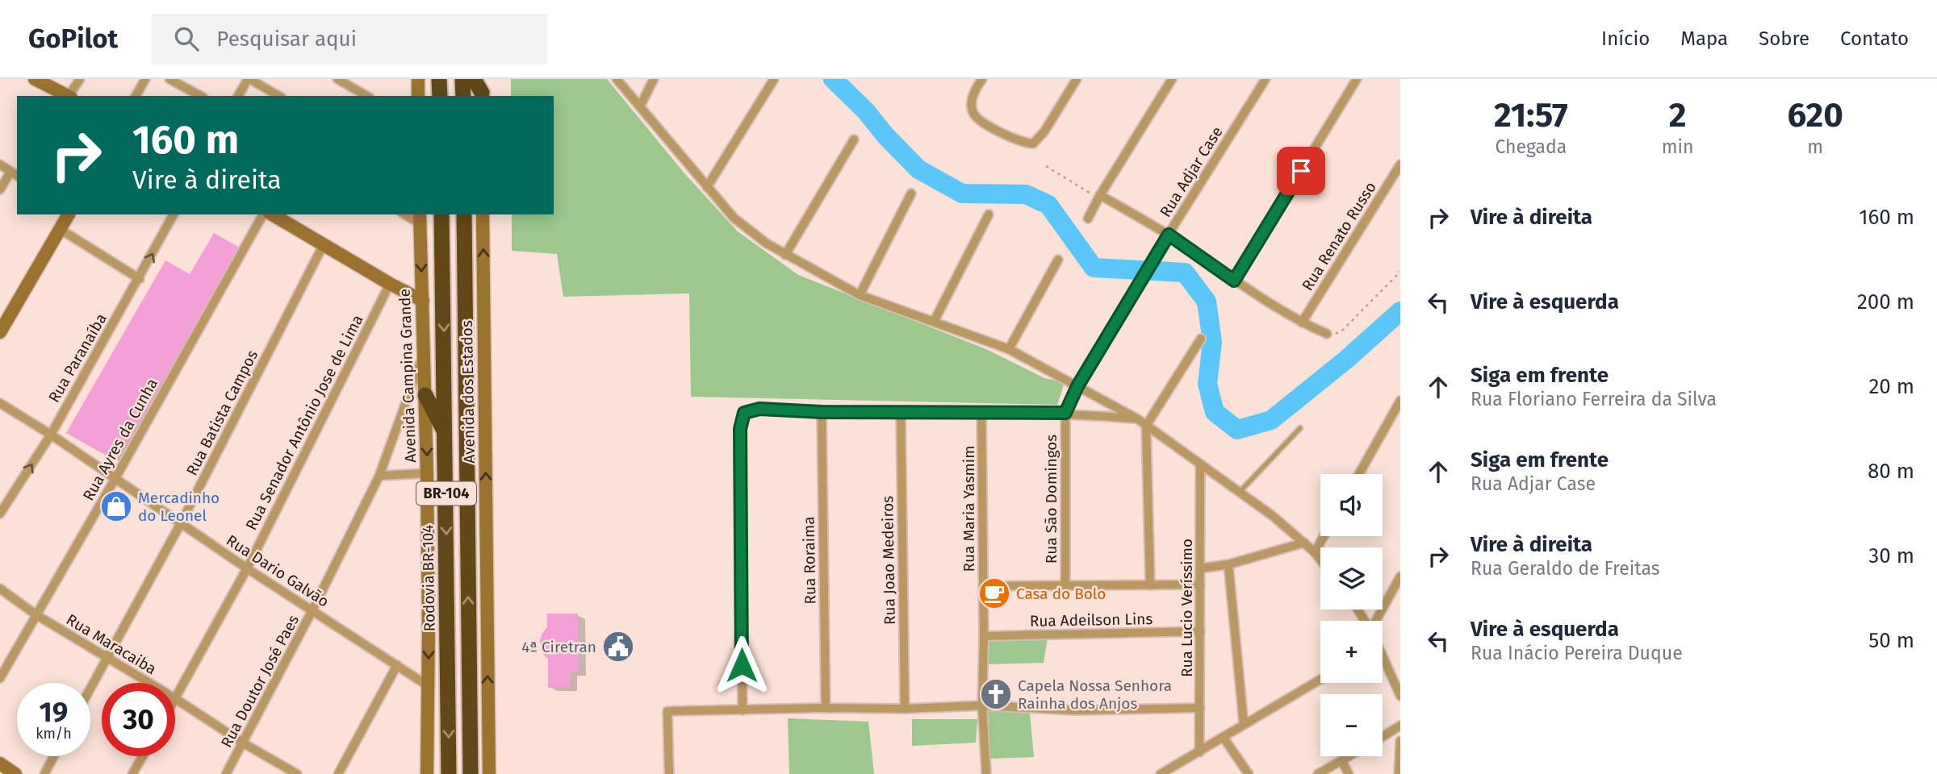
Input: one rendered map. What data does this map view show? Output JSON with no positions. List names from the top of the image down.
{
  "streets": {
    "highway": ["BR-104", "Rodovia BR-104"],
    "main road": ["Avenida Campina Grande", "Avenida dos Estados"],
    "street": [
      "Rua Adjar Case",
      "Rua Renato Russo",
      "Rua Paranaíba",
      "Rua Batista Campos",
      "Rua Senador Antônio Jose de Lima",
      "Rua Ayres da Cunha",
      "Rua São Domingos",
      "Rua Maria Yasmim",
      "Rua Roraima",
      "Rua Joao Medeiros",
      "Rua Dario Galvão",
      "Rua Lucio Veríssimo",
      "Rua Adeilson Lins",
      "Rua Maracaiba",
      "Rua Doutor José Paes"
    ]
  },
  "crossings": [
    ["Rua Adjar Case", "Rua São Domingos"],
    ["Rua Paranaíba", "Rua Dario Galvão"],
    ["Avenida Campina Grande", "Rua Dario Galvão"],
    ["Avenida Campina Grande", "Rua Doutor José Paes"],
    ["Rua Batista Campos", "Rua Dario Galvão"],
    ["Rua Batista Campos", "Rua Maracaiba"],
    ["Rua Senador Antônio Jose de Lima", "Rua Dario Galvão"],
    ["Rua Senador Antônio Jose de Lima", "Rua Maracaiba"],
    ["Rua Ayres da Cunha", "Rua Dario Galvão"],
    ["Rua Ayres da Cunha", "Rua Maracaiba"],
    ["Rua Maria Yasmim", "Rua Adeilson Lins"],
    ["Rua Dario Galvão", "Rua Doutor José Paes"],
    ["Rua Lucio Veríssimo", "Rua Adeilson Lins"],
    ["Rua Maracaiba", "Rua Doutor José Paes"]
  ],
  "one_way": ["Rua Paranaíba", "Avenida Campina Grande", "Avenida dos Estados"],
  "places": {
    "shop": ["Mercadinho do Leonel"],
    "cafe": ["Casa do Bolo"],
    "public building": ["4ª Ciretran"],
    "church": ["Capela Nossa Senhora Rainha dos Anjos"]
  },
  "page": {
    "header": "GoPilot",
    "search": "Pesquisar aqui",
    "nav": [
      "Início",
      "Mapa",
      "Sobre",
      "Contato"
    ],
    "eta": [
      "21:57",
      "Chegada",
      "2",
      "min",
      "620",
      "m"
    ],
    "turn": ["160 m", "Vire à direita"],
    "list": [
      {
        "name": "Vire à direita",
        "value": "160 m"
      },
      {
        "name": "Vire à esquerda",
        "value": "200 m"
      },
      {
        "name": "Siga em frente",
        "note": "Rua Floriano Ferreira da Silva",
        "value": "20 m"
      },
      {
        "name": "Siga em frente",
        "note": "Rua Adjar Case",
        "value": "80 m"
      },
      {
        "name": "Vire à direita",
        "note": "Rua Geraldo de Freitas",
        "value": "30 m"
      },
      {
        "name": "Vire à esquerda",
        "note": "Rua Inácio Pereira Duque",
        "value": "50 m"
      }
    ],
    "map_buttons": ["+", "−"],
    "speed": "19 km/h",
    "limit": "30"
  }
}
